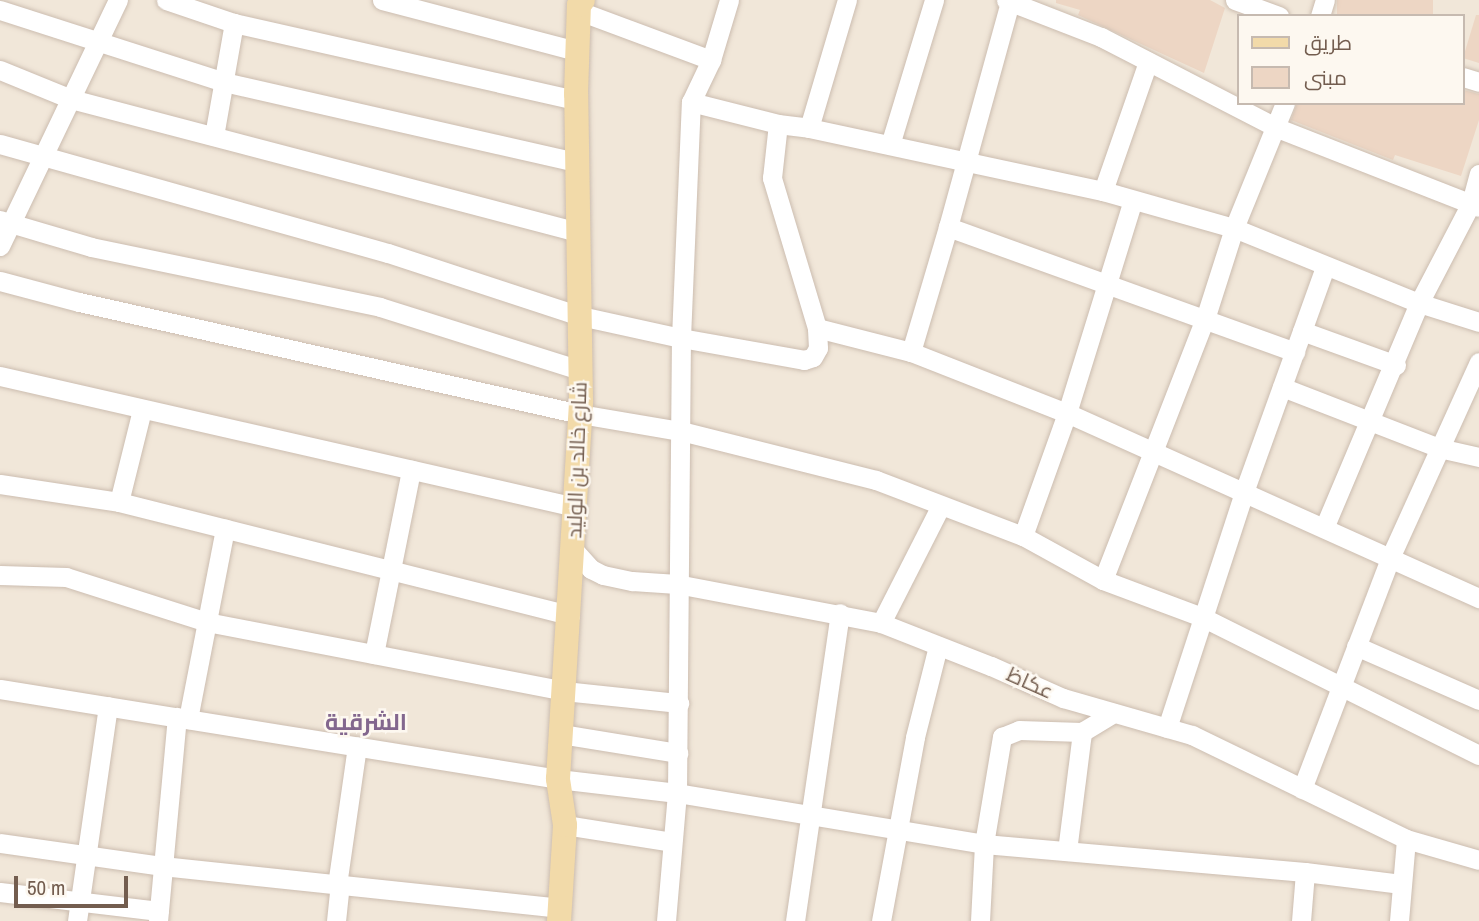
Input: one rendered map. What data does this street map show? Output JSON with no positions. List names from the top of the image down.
{
  "streets": {
    "main road": ["شارع خالد بن الوليد"],
    "street": ["عكاظ"]
  },
  "crossings": [
    ["شارع خالد بن الوليد", "عكاظ"]
  ],
  "districts": ["الشرقية"],
  "legend": ["طريق", "مبنى"],
  "scale_bar": "50 m"
}
